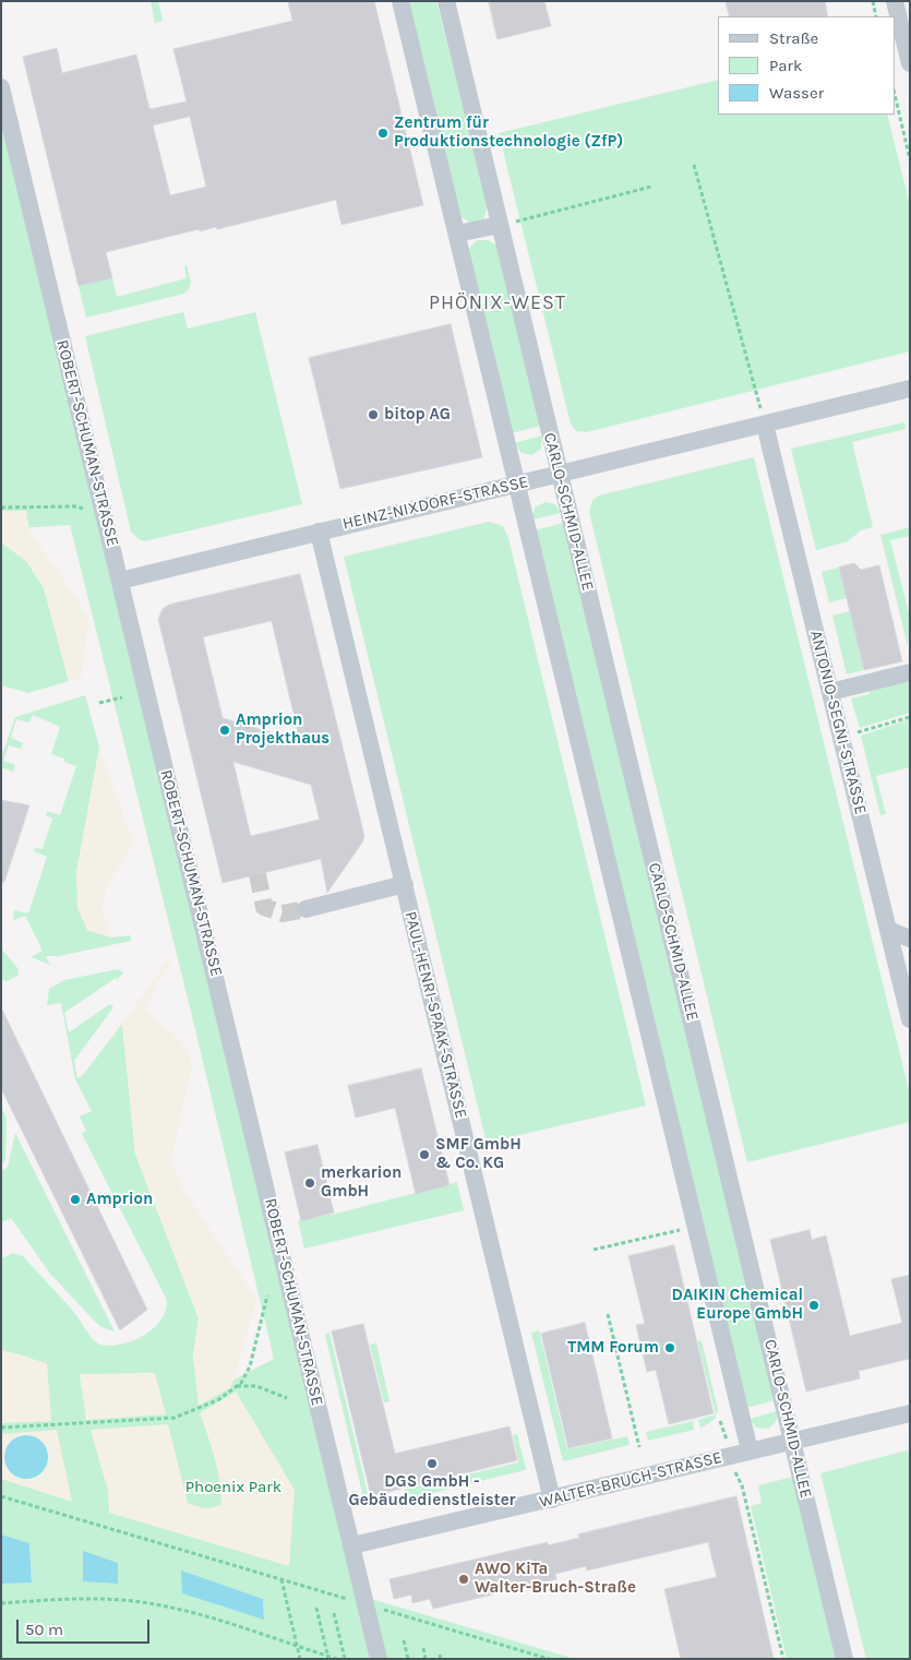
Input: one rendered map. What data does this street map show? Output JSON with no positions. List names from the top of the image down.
{
  "streets": {
    "street": [
      "ROBERT-SCHUMAN-STRASSE",
      "HEINZ-NIXDORF-STRASSE",
      "CARLO-SCHMID-ALLEE",
      "ANTONIO-SEGNI-STRASSE",
      "PAUL-HENRI-SPAAK-STRASSE",
      "WALTER-BRUCH-STRASSE"
    ]
  },
  "crossings": [
    ["ROBERT-SCHUMAN-STRASSE", "HEINZ-NIXDORF-STRASSE"],
    ["ROBERT-SCHUMAN-STRASSE", "WALTER-BRUCH-STRASSE"],
    ["HEINZ-NIXDORF-STRASSE", "CARLO-SCHMID-ALLEE"],
    ["HEINZ-NIXDORF-STRASSE", "ANTONIO-SEGNI-STRASSE"],
    ["HEINZ-NIXDORF-STRASSE", "PAUL-HENRI-SPAAK-STRASSE"],
    ["CARLO-SCHMID-ALLEE", "WALTER-BRUCH-STRASSE"],
    ["PAUL-HENRI-SPAAK-STRASSE", "WALTER-BRUCH-STRASSE"]
  ],
  "districts": ["PHÖNIX-WEST"],
  "parks": ["Phoenix Park"],
  "places": [
    "Zentrum für Produktionstechnologie (ZfP)",
    "bitop AG",
    "Amprion Projekthaus",
    "SMF GmbH & Co. KG",
    "merkarion GmbH",
    "Amprion",
    "DAIKIN Chemical Europe GmbH",
    "TMM Forum",
    "DGS GmbH - Gebäudedienstleister",
    "AWO KiTa Walter-Bruch-Straße"
  ],
  "legend": ["Straße", "Park", "Wasser"],
  "scale_bar": "50 m"
}
